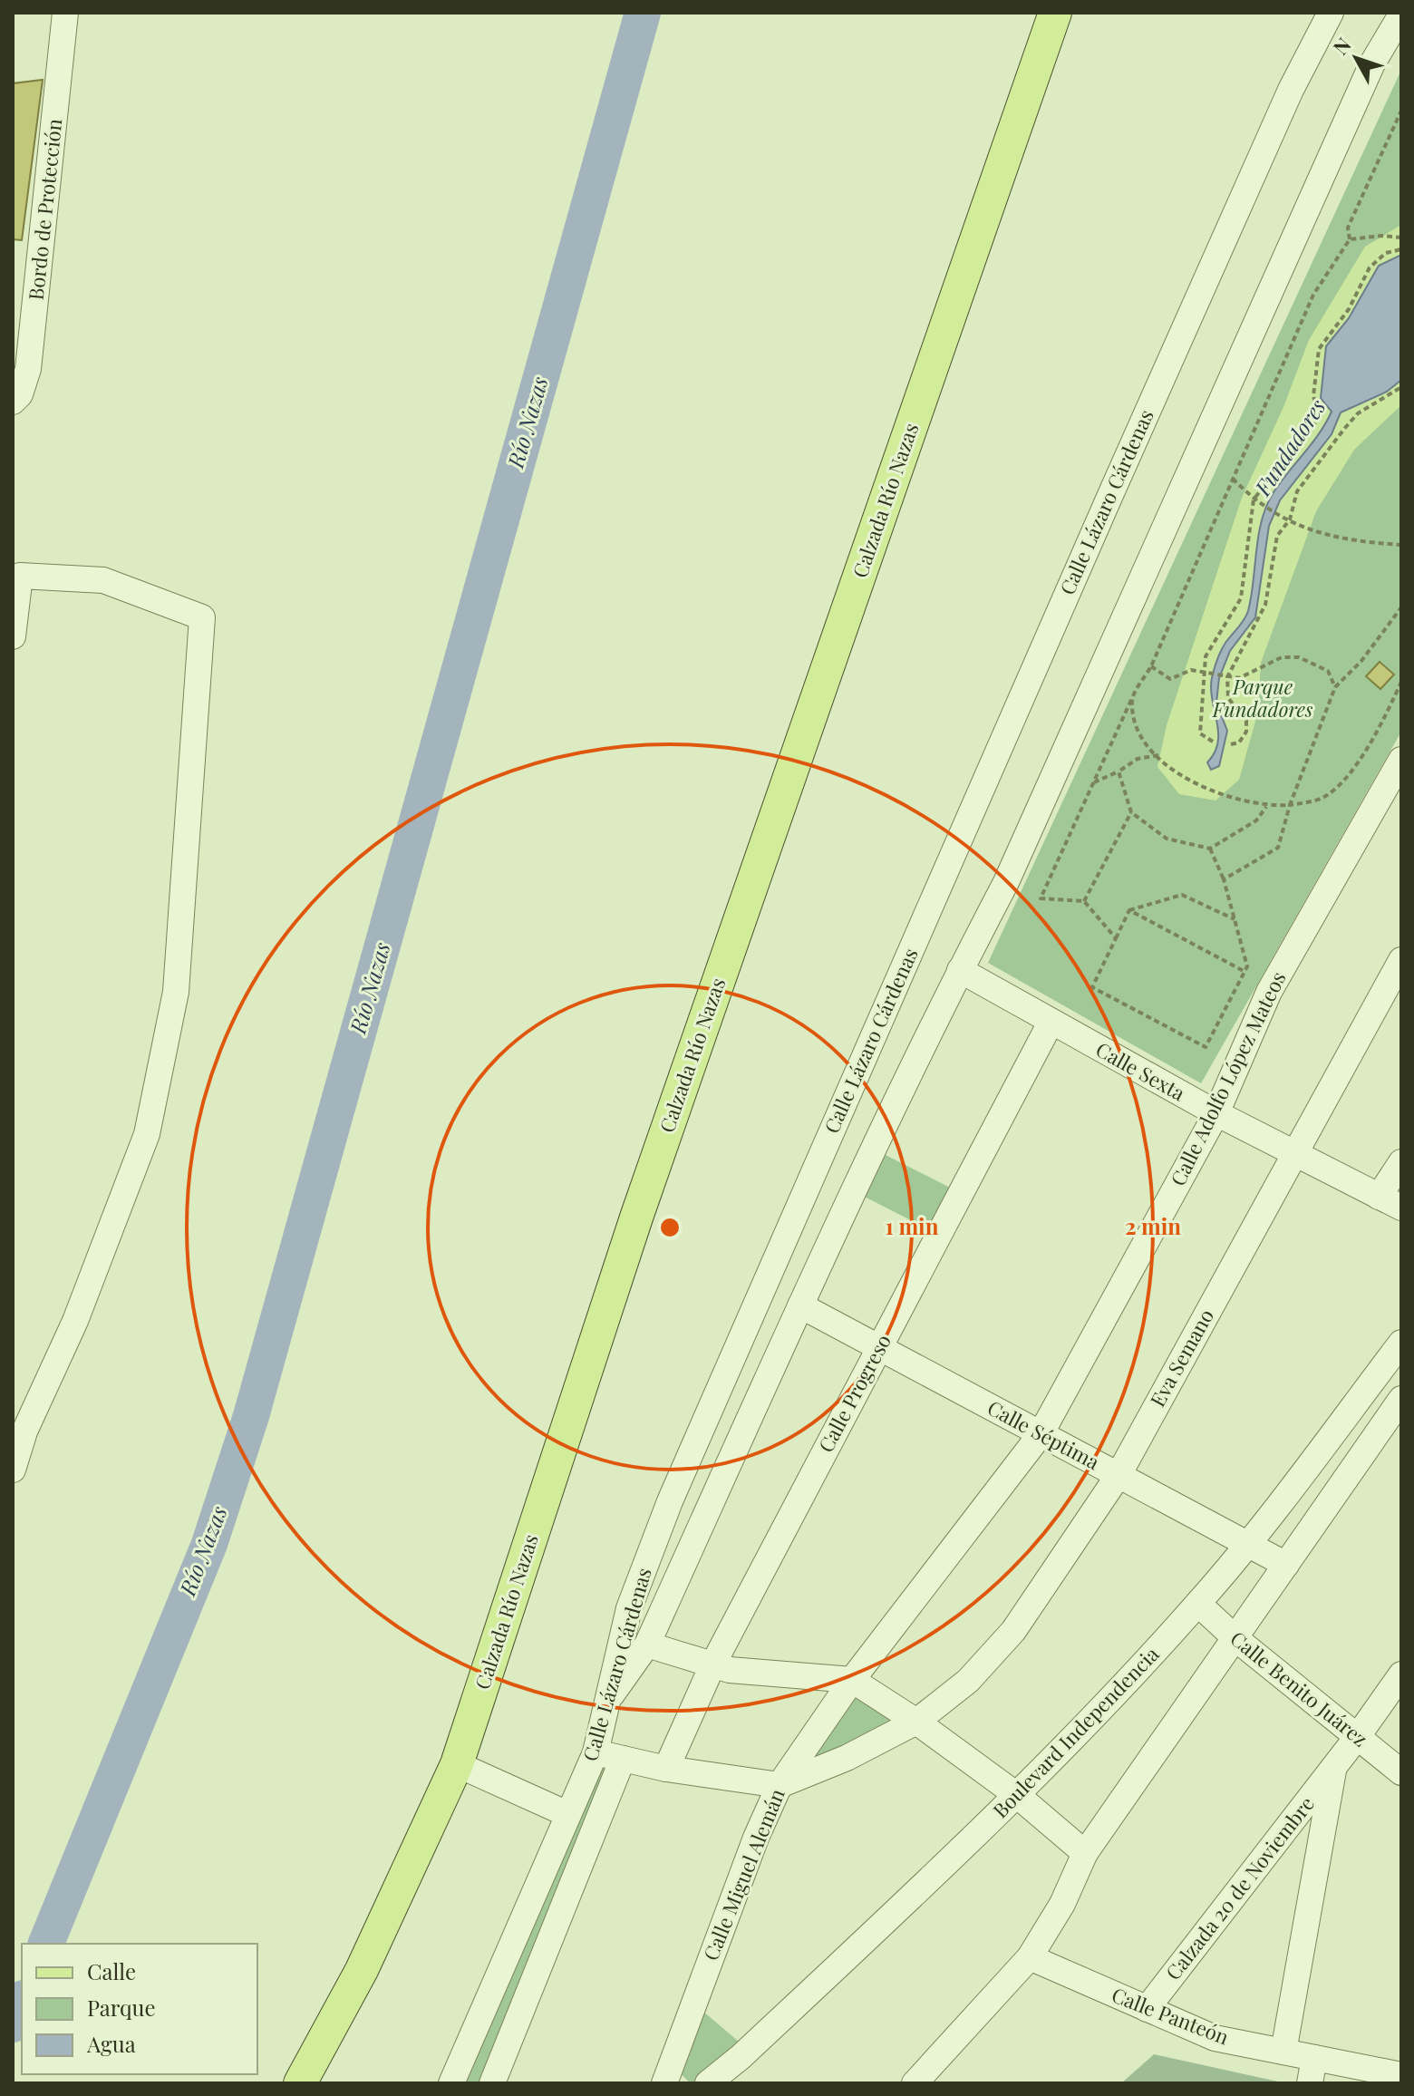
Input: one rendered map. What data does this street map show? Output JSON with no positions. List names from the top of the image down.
{
  "streets": {
    "main road": ["Calzada Río Nazas"],
    "street": [
      "Bordo de Protección",
      "Calle Lázaro Cárdenas",
      "Calle Sexta",
      "Calle Adolfo López Mateos",
      "Eva Semano",
      "Calle Progreso",
      "Calle Séptima",
      "Calle Benito Juárez",
      "Boulevard Independencia",
      "Calle Miguel Alemán",
      "Calzada 20 de Noviembre",
      "Calle Panteón"
    ]
  },
  "crossings": [
    ["Calle Sexta", "Calle Adolfo López Mateos"],
    ["Calle Sexta", "Eva Semano"],
    ["Calle Sexta", "Calle Progreso"],
    ["Calle Adolfo López Mateos", "Calle Séptima"],
    ["Calle Adolfo López Mateos", "Calle Miguel Alemán"],
    ["Eva Semano", "Calle Séptima"],
    ["Eva Semano", "Calle Miguel Alemán"],
    ["Calle Progreso", "Calle Séptima"],
    ["Calle Séptima", "Boulevard Independencia"],
    ["Calle Benito Juárez", "Boulevard Independencia"],
    ["Calle Benito Juárez", "Calzada 20 de Noviembre"],
    ["Calzada 20 de Noviembre", "Calle Panteón"]
  ],
  "water": ["Río Nazas", "Fundadores"],
  "parks": ["Parque Fundadores"],
  "legend": ["Calle", "Parque", "Agua"],
  "north": "top left",
  "rings": ["1 min", "2 min"]
}
